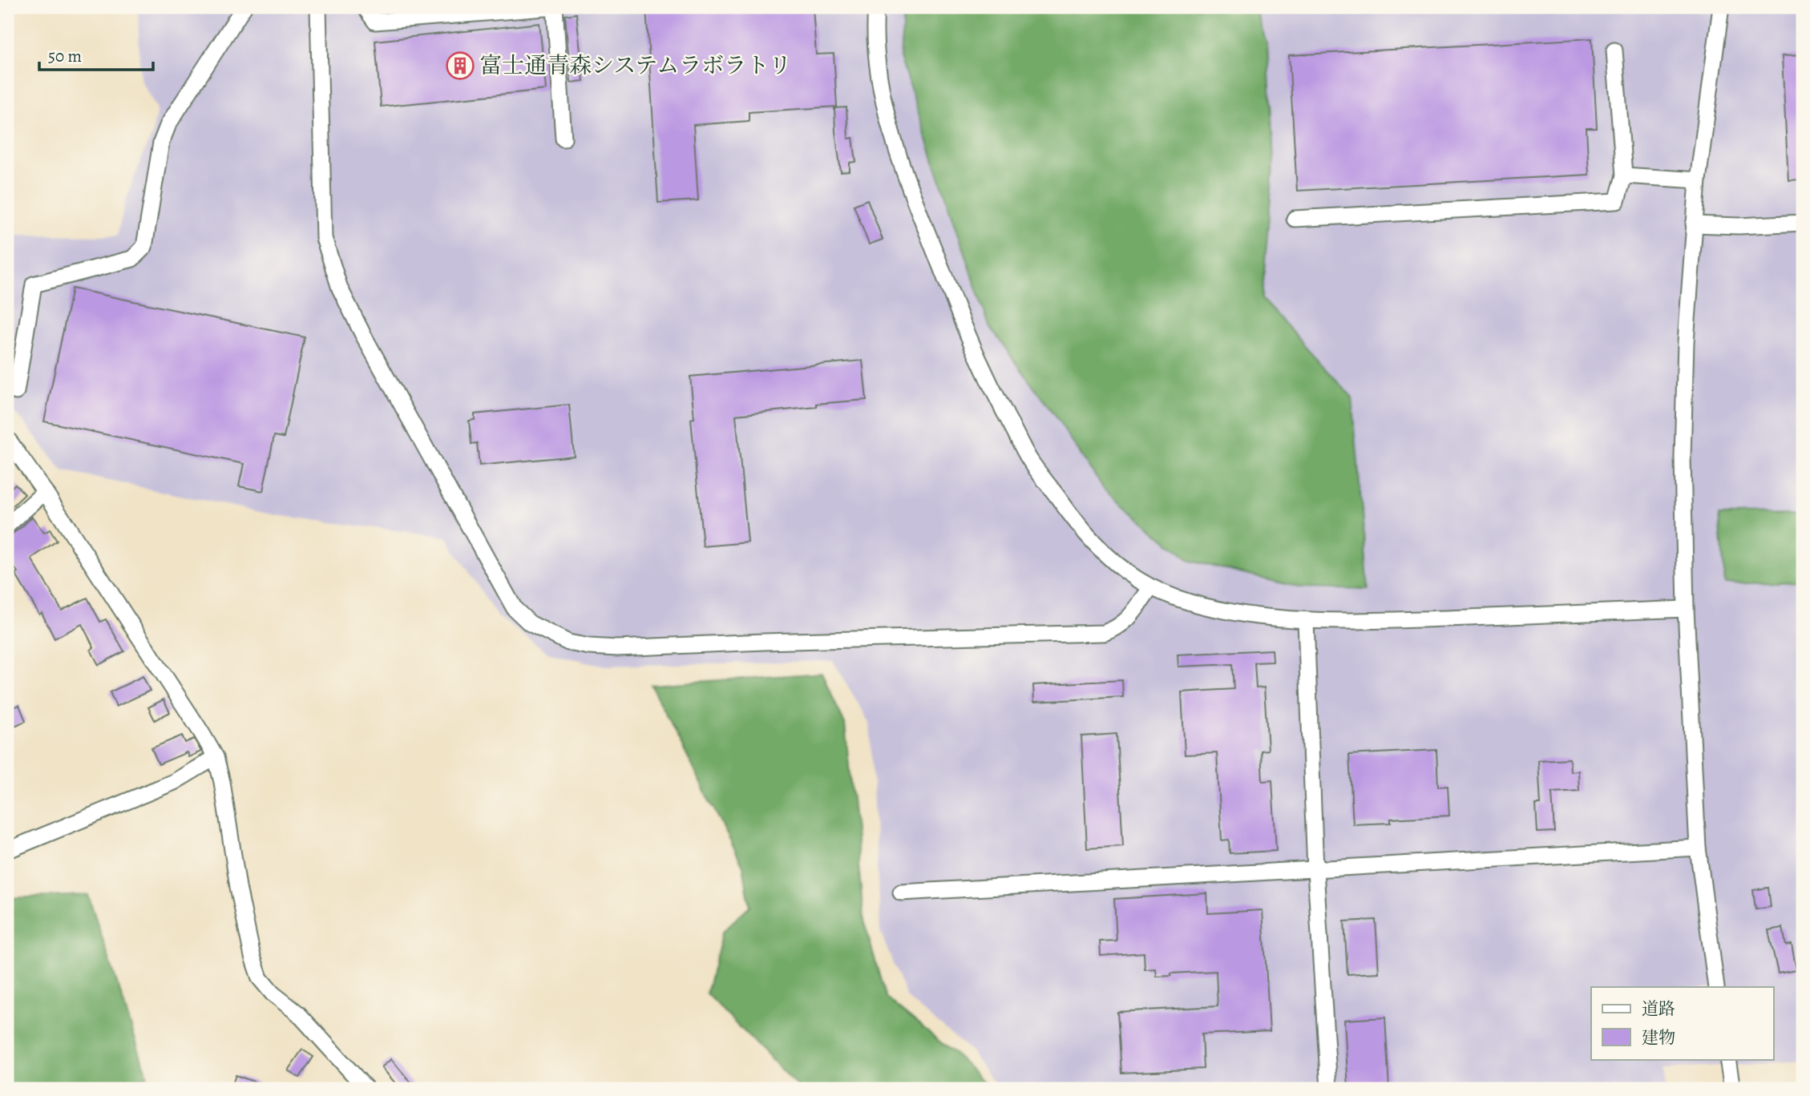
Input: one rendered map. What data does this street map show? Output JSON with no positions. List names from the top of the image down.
{
  "places": {
    "building": ["富士通青森システムラボラトリ"]
  },
  "legend": ["道路", "建物"],
  "scale_bar": "50 m"
}
